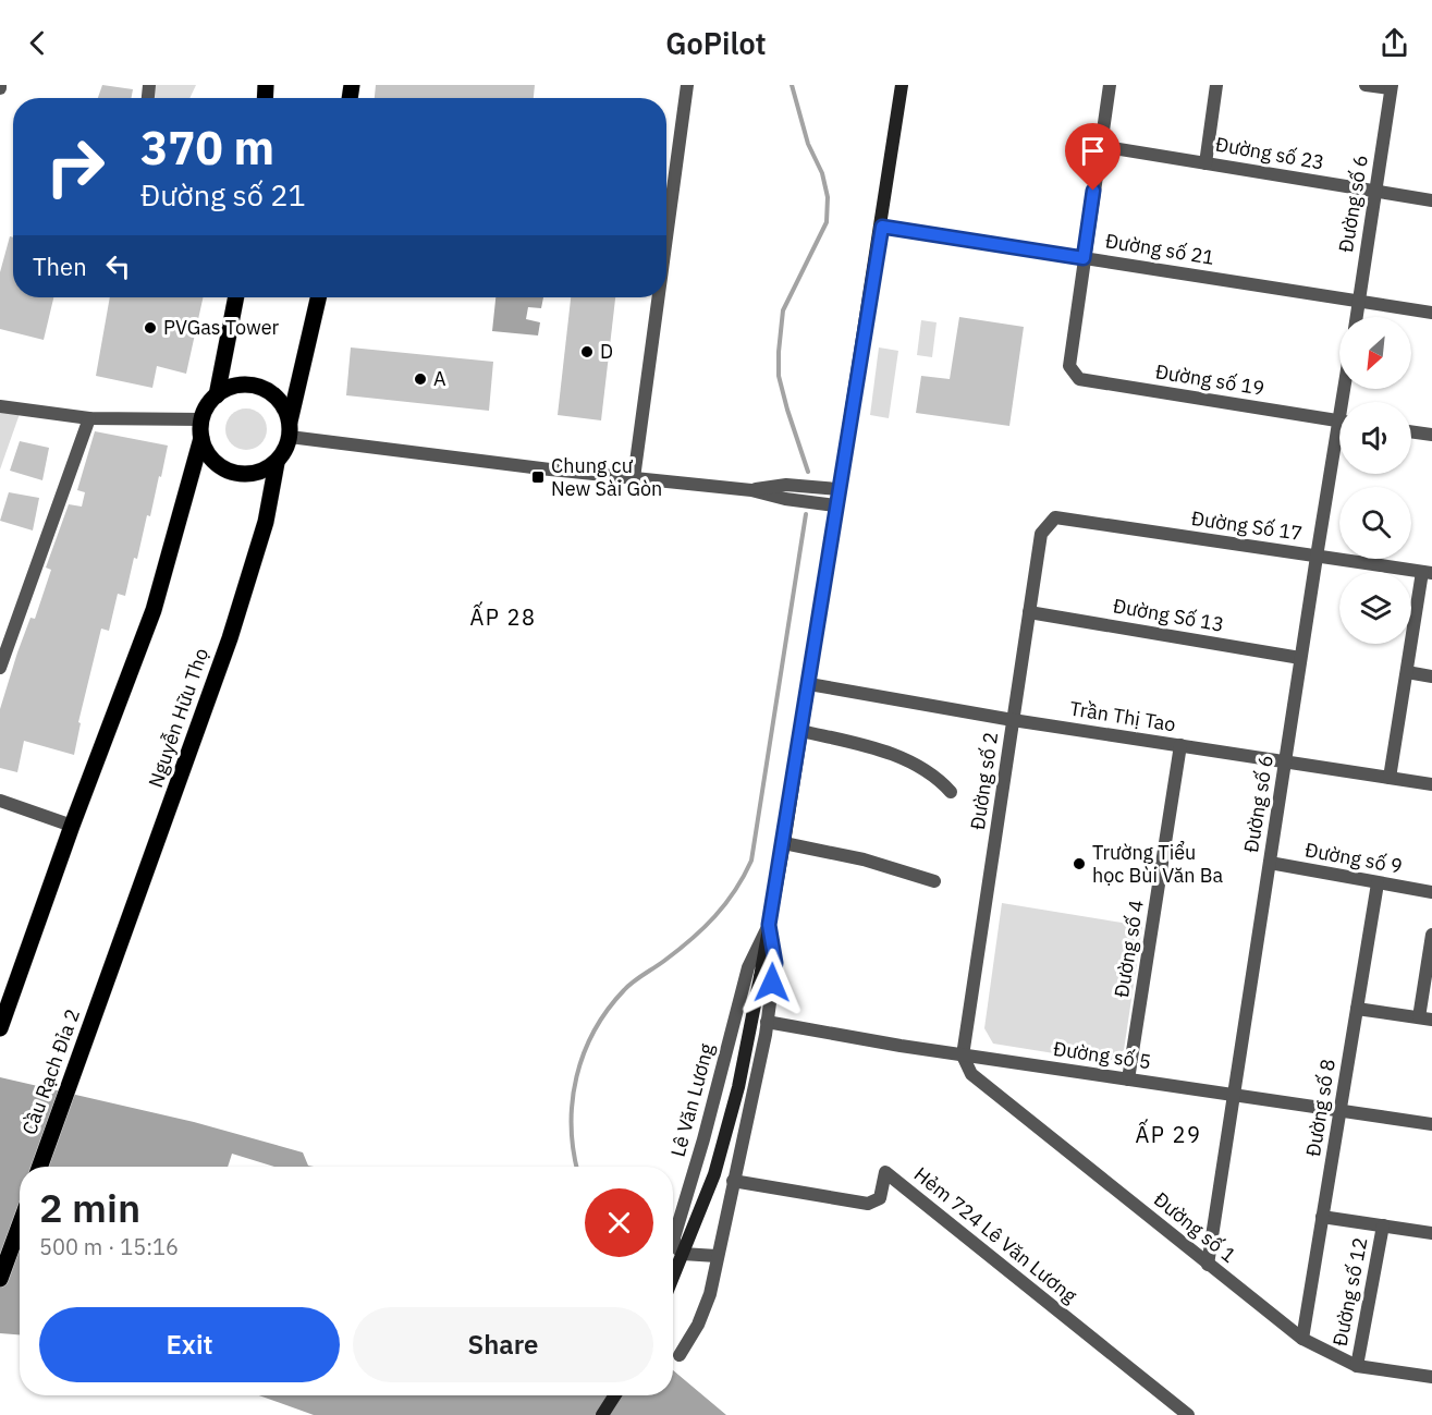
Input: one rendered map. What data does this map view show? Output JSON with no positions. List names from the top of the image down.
{
  "streets": {
    "main road": ["Nguyễn Hữu Thọ", "Cầu Rạch Đỉa 2", "Lê Văn Lương"],
    "street": [
      "Đường số 23",
      "Đường số 6",
      "Đường số 21",
      "Đường số 19",
      "Đường Số 17",
      "Đường Số 13",
      "Trần Thị Tao",
      "Đường số 2",
      "Đường số 9",
      "Đường số 4",
      "Đường số 5",
      "Đường số 8",
      "Đường số 1",
      "Hẻm 724 Lê Văn Lương",
      "Đường số 12"
    ]
  },
  "crossings": [
    ["Đường số 23", "Đường số 6"],
    ["Đường số 6", "Đường số 21"],
    ["Đường số 6", "Đường Số 17"],
    ["Đường số 6", "Đường Số 13"],
    ["Đường số 6", "Trần Thị Tao"],
    ["Đường số 6", "Đường số 9"],
    ["Đường số 6", "Đường số 5"],
    ["Đường số 6", "Đường số 1"],
    ["Đường số 21", "Đường số 19"],
    ["Đường số 21", "Lê Văn Lương"],
    ["Đường Số 17", "Đường số 2"],
    ["Đường Số 13", "Đường số 2"],
    ["Trần Thị Tao", "Đường số 2"],
    ["Trần Thị Tao", "Đường số 4"],
    ["Trần Thị Tao", "Lê Văn Lương"],
    ["Nguyễn Hữu Thọ", "Cầu Rạch Đỉa 2"],
    ["Đường số 2", "Đường số 5"],
    ["Đường số 2", "Đường số 1"],
    ["Đường số 9", "Đường số 8"],
    ["Đường số 4", "Đường số 5"],
    ["Đường số 5", "Lê Văn Lương"],
    ["Đường số 5", "Đường số 8"],
    ["Đường số 5", "Đường số 1"],
    ["Lê Văn Lương", "Hẻm 724 Lê Văn Lương"],
    ["Đường số 8", "Đường số 1"],
    ["Đường số 1", "Đường số 12"]
  ],
  "districts": ["ẤP 28", "ẤP 29"],
  "places": {
    "other": [
      "PVGas Tower",
      "D",
      "A",
      "Trường Tiểu học Bùi Văn Ba"
    ],
    "transit": ["Chung cư New Sài Gòn"]
  },
  "north": "bottom left",
  "page": {
    "header": "GoPilot",
    "turn": ["370 m", "Đường số 21"],
    "then": "Then",
    "heading": ["2 min", "500 m · 15:16"],
    "buttons": ["Exit", "Share"]
  }
}
